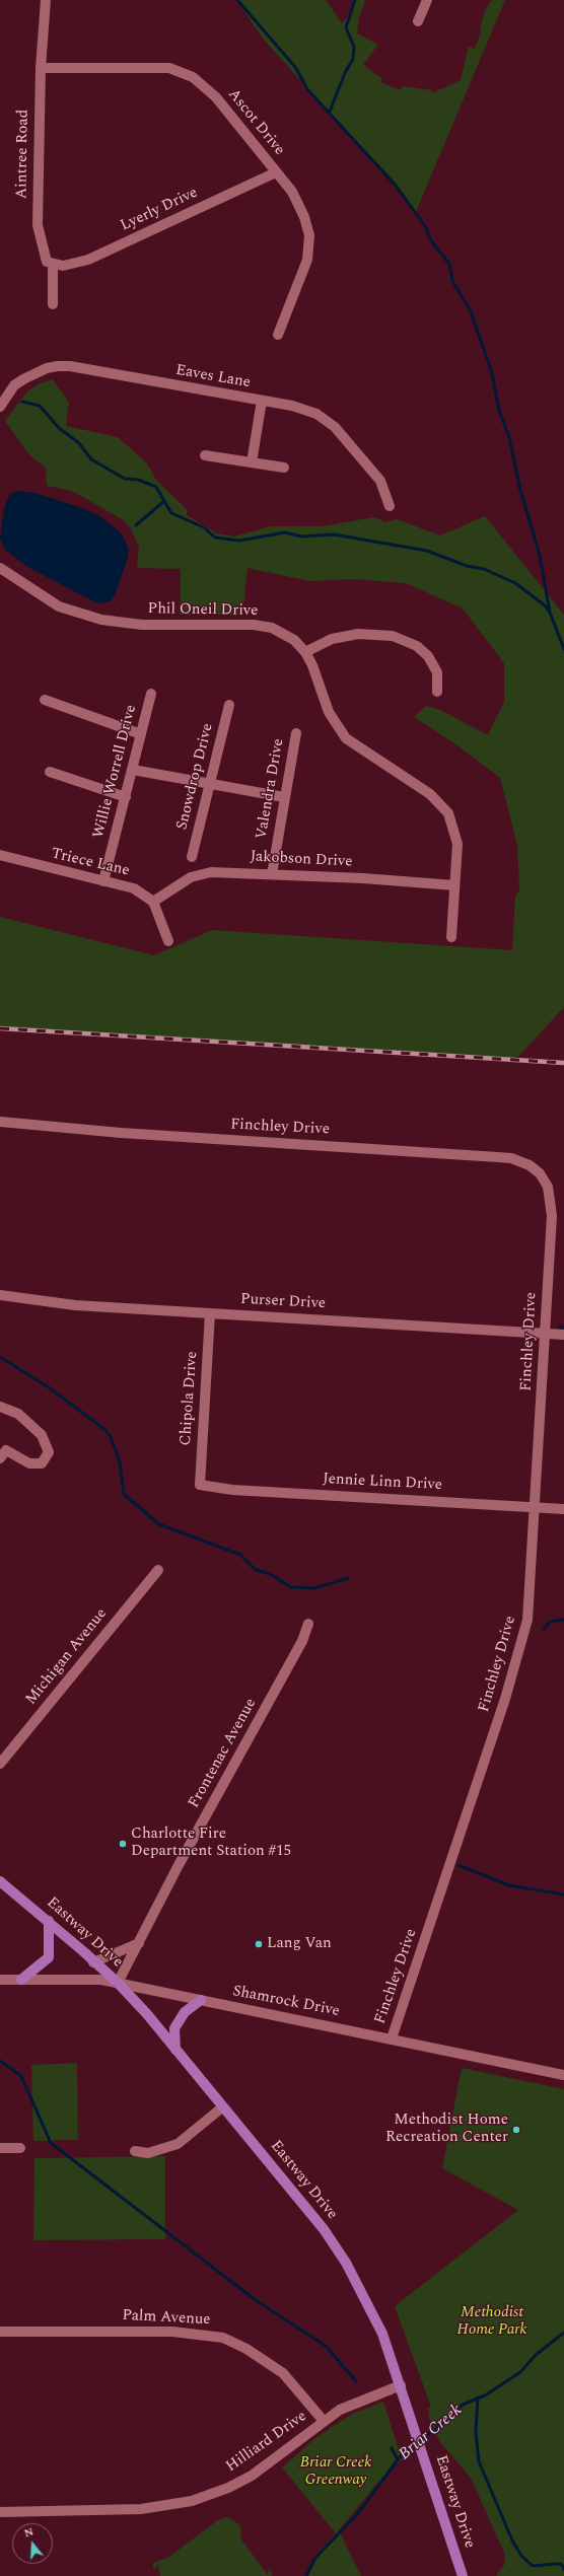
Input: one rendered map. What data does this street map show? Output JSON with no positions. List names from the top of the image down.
{
  "streets": {
    "main road": ["Eastway Drive"],
    "street": [
      "Ascot Drive",
      "Aintree Road",
      "Lyerly Drive",
      "Eaves Lane",
      "Phil Oneil Drive",
      "Willie Worrell Drive",
      "Snowdrop Drive",
      "Valendra Drive",
      "Jakobson Drive",
      "Triece Lane",
      "Finchley Drive",
      "Purser Drive",
      "Chipola Drive",
      "Jennie Linn Drive",
      "Michigan Avenue",
      "Frontenac Avenue",
      "Shamrock Drive",
      "Palm Avenue",
      "Hilliard Drive"
    ]
  },
  "crossings": [
    ["Ascot Drive", "Aintree Road"],
    ["Ascot Drive", "Lyerly Drive"],
    ["Aintree Road", "Lyerly Drive"],
    ["Phil Oneil Drive", "Jakobson Drive"],
    ["Willie Worrell Drive", "Triece Lane"],
    ["Valendra Drive", "Jakobson Drive"],
    ["Jakobson Drive", "Triece Lane"],
    ["Finchley Drive", "Purser Drive"],
    ["Finchley Drive", "Jennie Linn Drive"],
    ["Finchley Drive", "Shamrock Drive"],
    ["Purser Drive", "Chipola Drive"],
    ["Chipola Drive", "Jennie Linn Drive"],
    ["Frontenac Avenue", "Eastway Drive"],
    ["Frontenac Avenue", "Shamrock Drive"],
    ["Eastway Drive", "Shamrock Drive"],
    ["Eastway Drive", "Hilliard Drive"],
    ["Palm Avenue", "Hilliard Drive"]
  ],
  "water": ["Briar Creek"],
  "parks": ["Methodist Home Park", "Briar Creek Greenway"],
  "places": ["Charlotte Fire Department Station #15", "Lang Van", "Methodist Home Recreation Center"],
  "north": "top"
}
